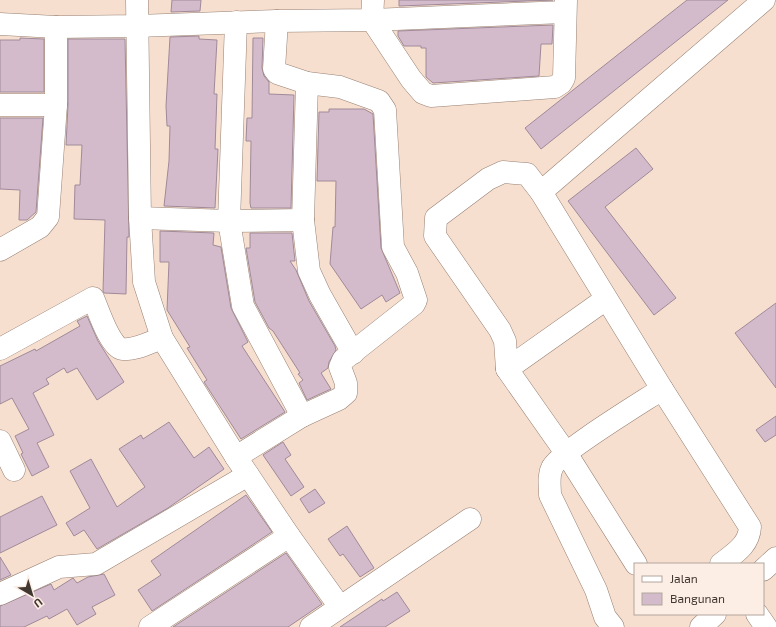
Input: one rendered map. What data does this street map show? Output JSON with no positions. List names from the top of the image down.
{
  "legend": ["Jalan", "Bangunan"],
  "north": "bottom right"
}
